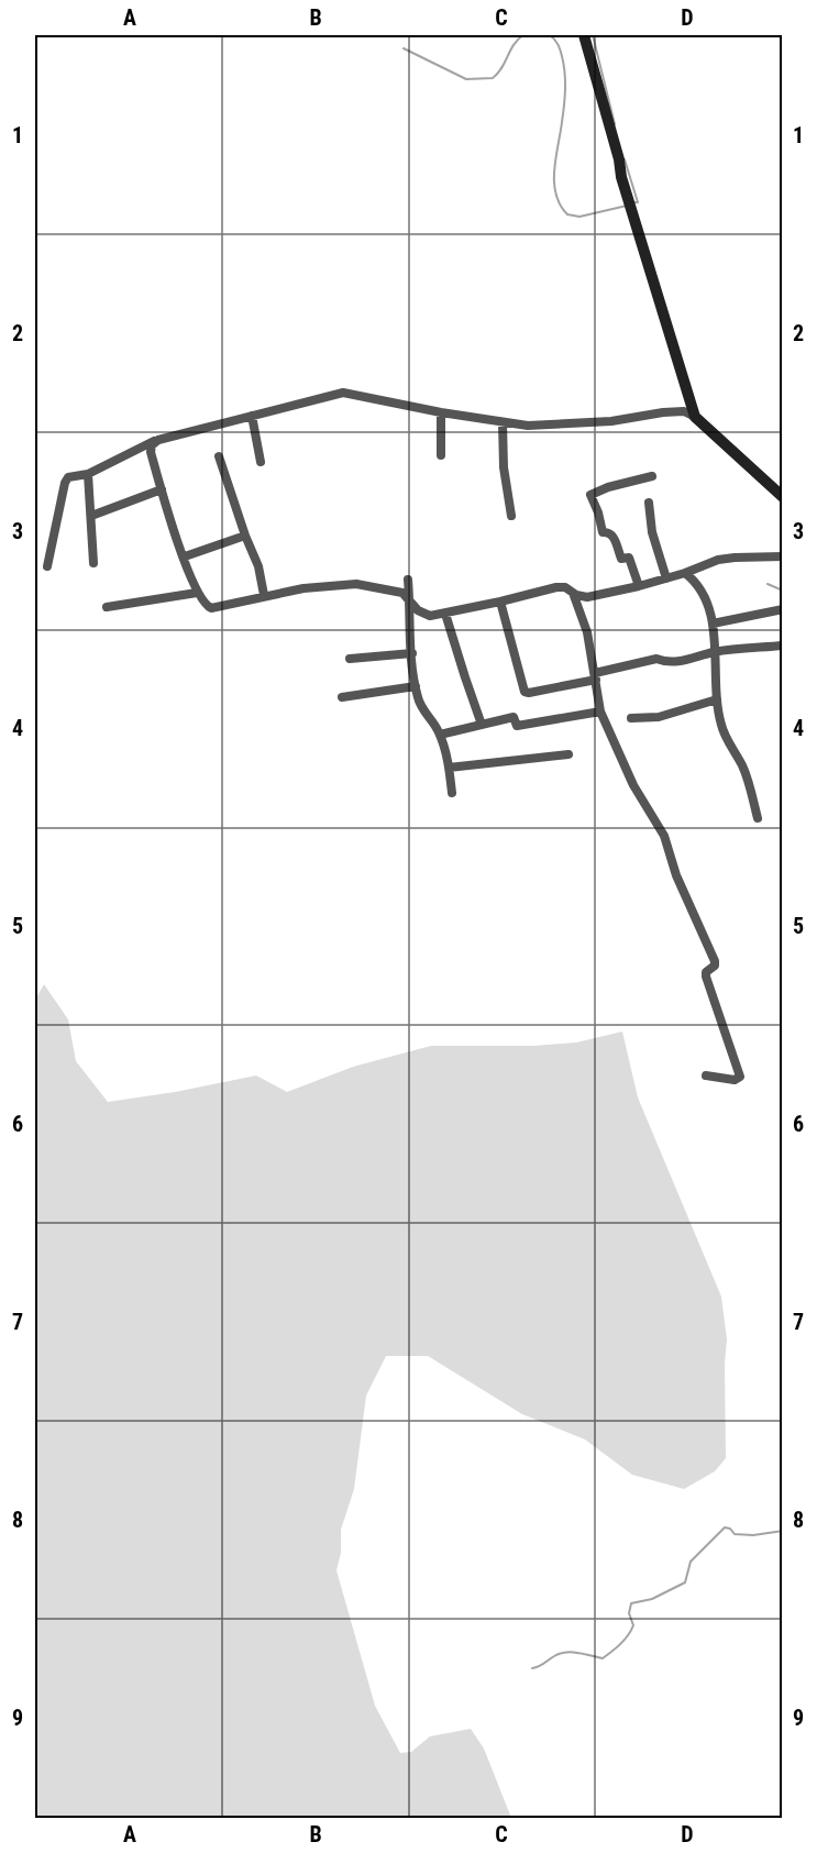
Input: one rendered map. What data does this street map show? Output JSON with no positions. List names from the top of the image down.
{
  "grid": {
    "columns": [
      "A",
      "B",
      "C",
      "D"
    ],
    "rows": [
      "1",
      "2",
      "3",
      "4",
      "5",
      "6",
      "7",
      "8",
      "9"
    ]
  }
}
